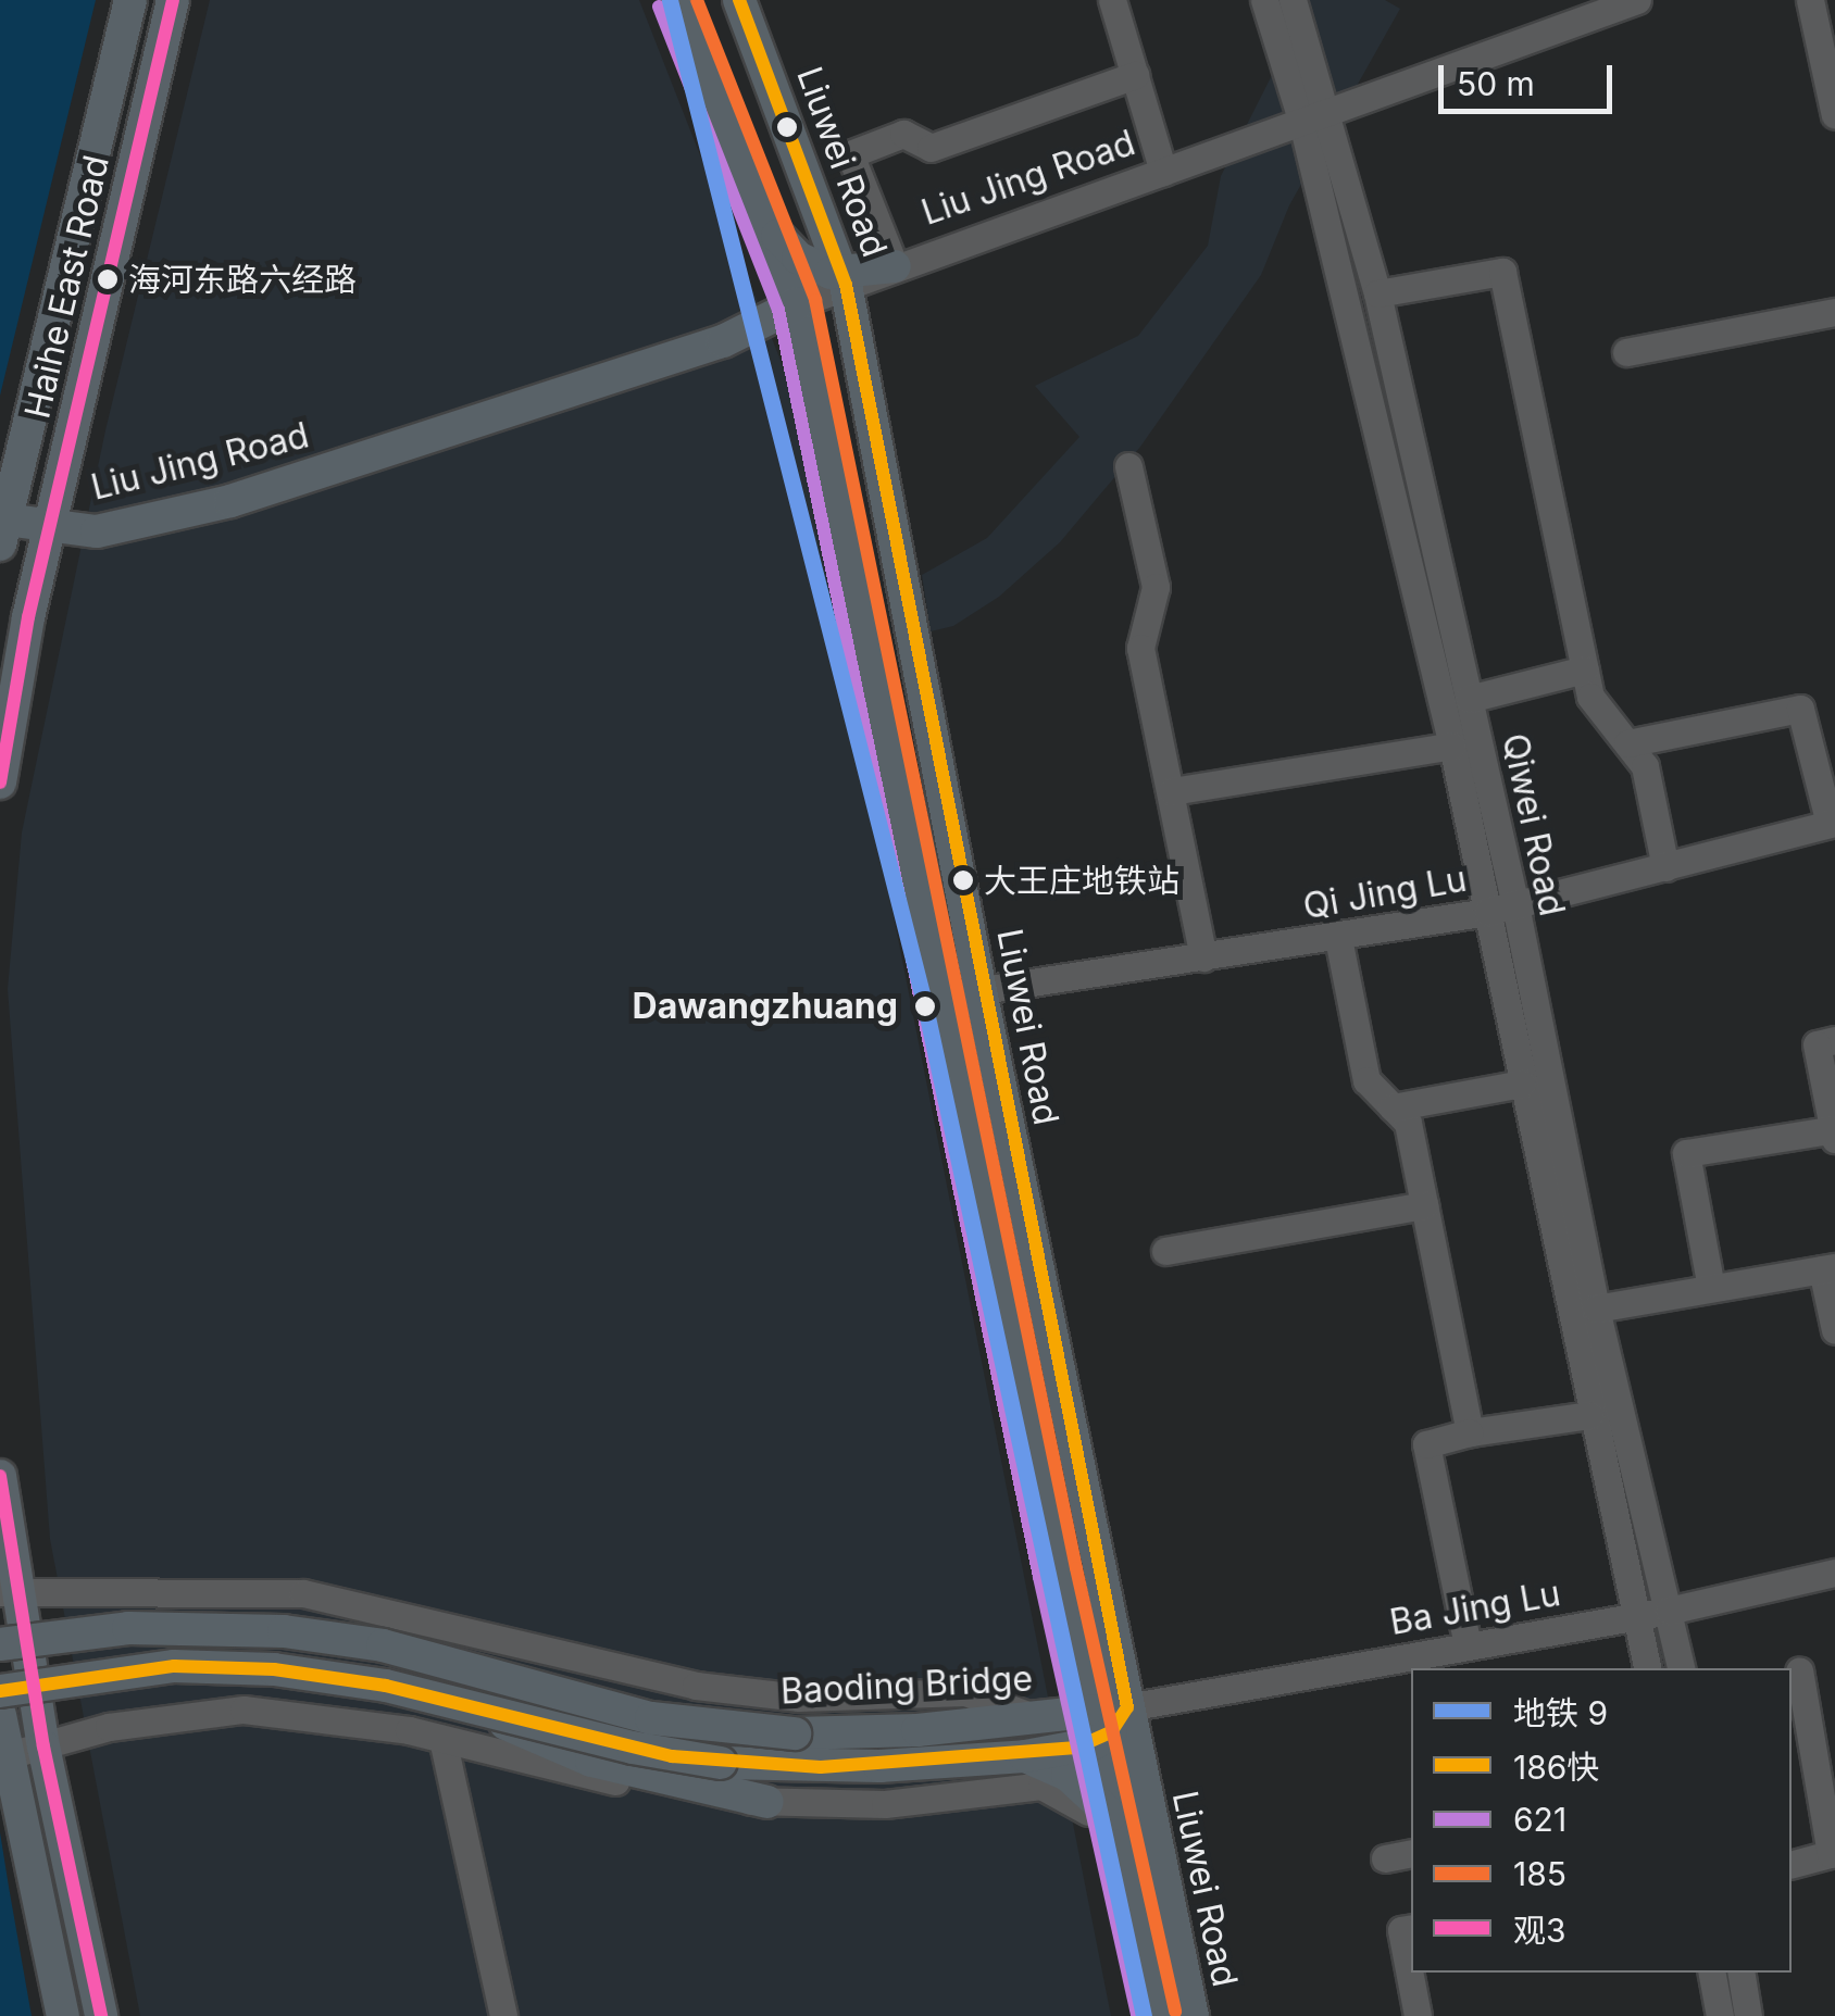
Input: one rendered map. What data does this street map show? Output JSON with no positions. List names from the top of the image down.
{
  "streets": {
    "main road": [
      "Liuwei Road",
      "Liu Jing Road",
      "Haihe East Road",
      "Baoding Bridge"
    ],
    "street": ["Qiwei Road", "Qi Jing Lu", "Ba Jing Lu"]
  },
  "crossings": [
    ["Liuwei Road", "Liu Jing Road"],
    ["Liuwei Road", "Qi Jing Lu"],
    ["Liuwei Road", "Ba Jing Lu"],
    ["Liuwei Road", "Baoding Bridge"],
    ["Liu Jing Road", "Haihe East Road"],
    ["Liu Jing Road", "Qiwei Road"],
    ["Qiwei Road", "Qi Jing Lu"],
    ["Qiwei Road", "Ba Jing Lu"]
  ],
  "places": ["海河东路六经路", "大王庄地铁站", "Dawangzhuang"],
  "lines": [
    "metro line 9",
    "transit line 186快",
    "transit line 185",
    "transit line 观3",
    "transit line 621"
  ],
  "legend": [
    "地铁 9",
    "186快",
    "621",
    "185",
    "观3"
  ],
  "scale_bar": "50 m"
}
